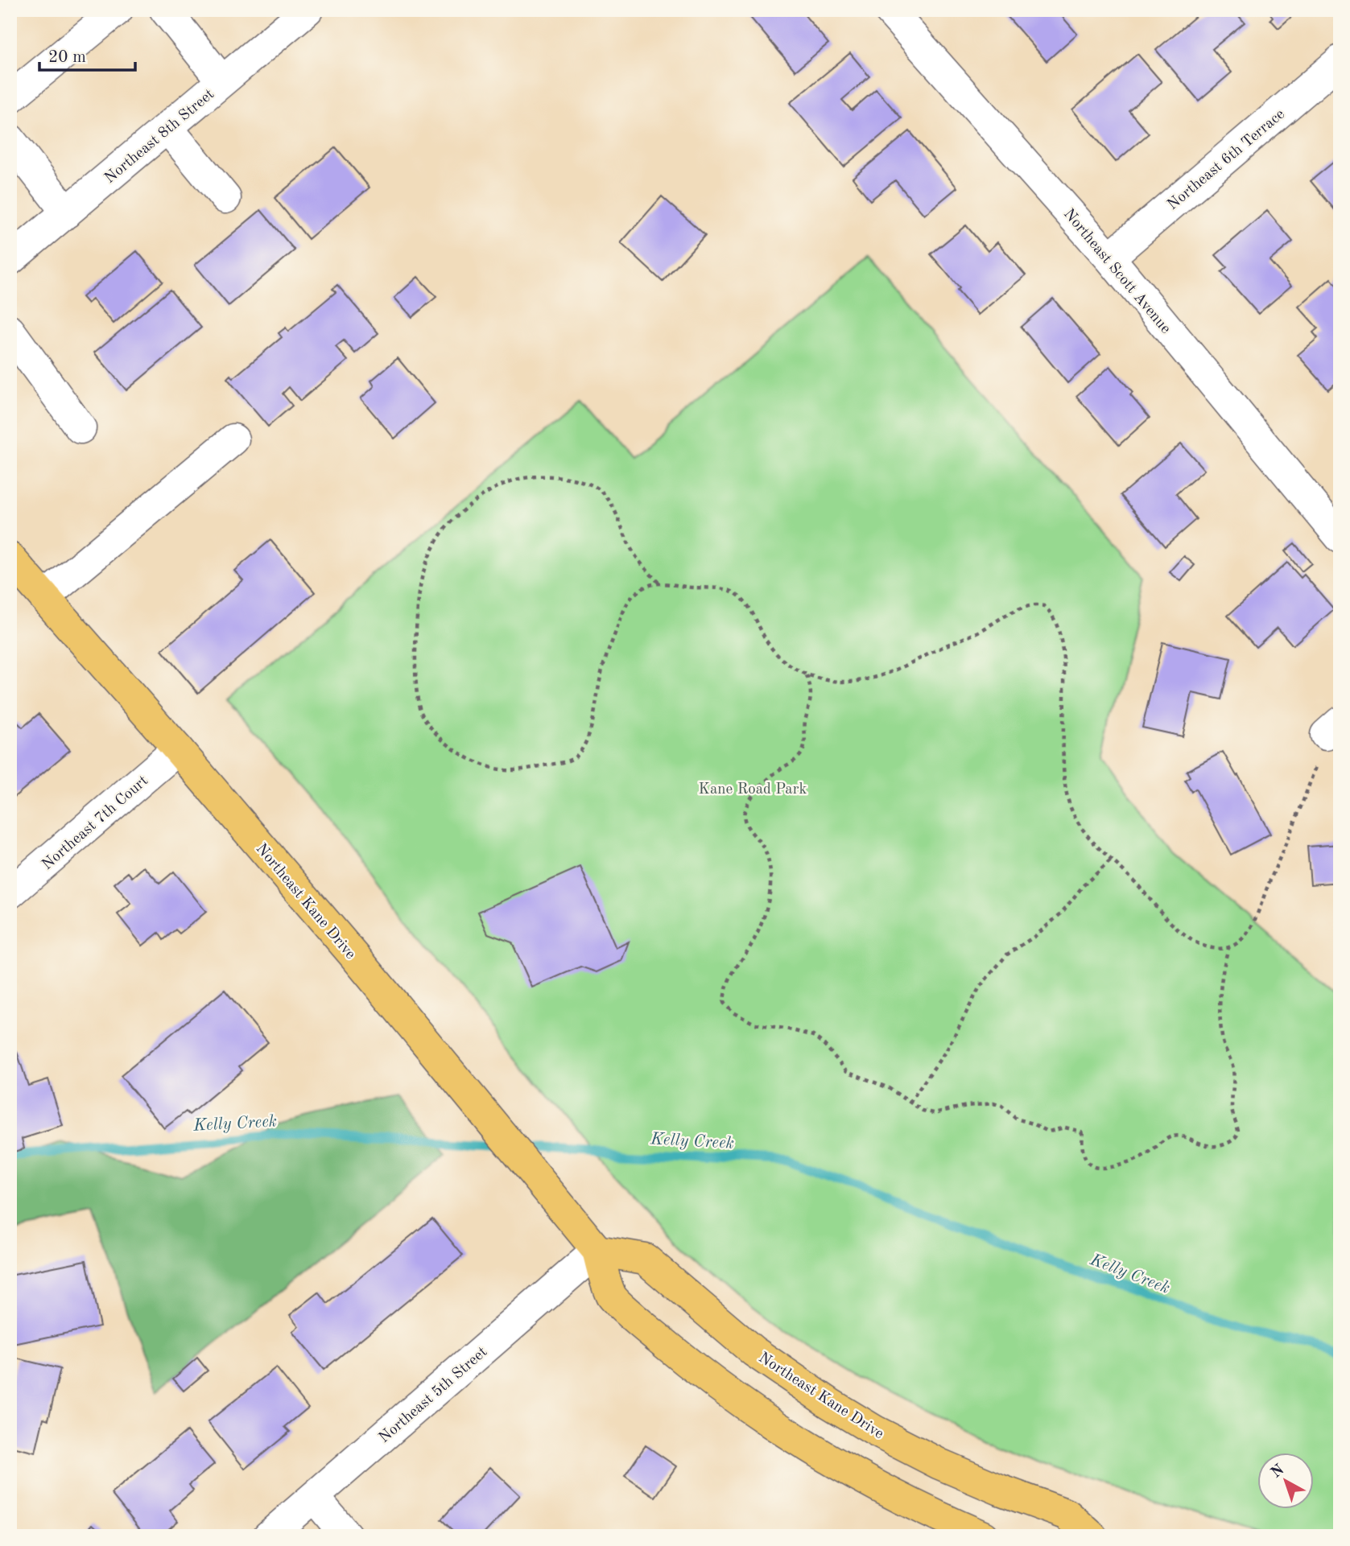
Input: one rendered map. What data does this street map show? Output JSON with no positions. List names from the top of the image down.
{
  "streets": {
    "main road": ["Northeast Kane Drive"],
    "street": [
      "Northeast 8th Street",
      "Northeast 6th Terrace",
      "Northeast Scott Avenue",
      "Northeast 7th Court",
      "Northeast 5th Street"
    ]
  },
  "crossings": [
    ["Northeast 6th Terrace", "Northeast Scott Avenue"],
    ["Northeast 7th Court", "Northeast Kane Drive"],
    ["Northeast Kane Drive", "Northeast 5th Street"]
  ],
  "water": ["Kelly Creek"],
  "parks": ["Kane Road Park"],
  "scale_bar": "20 m",
  "north": "top left"
}
